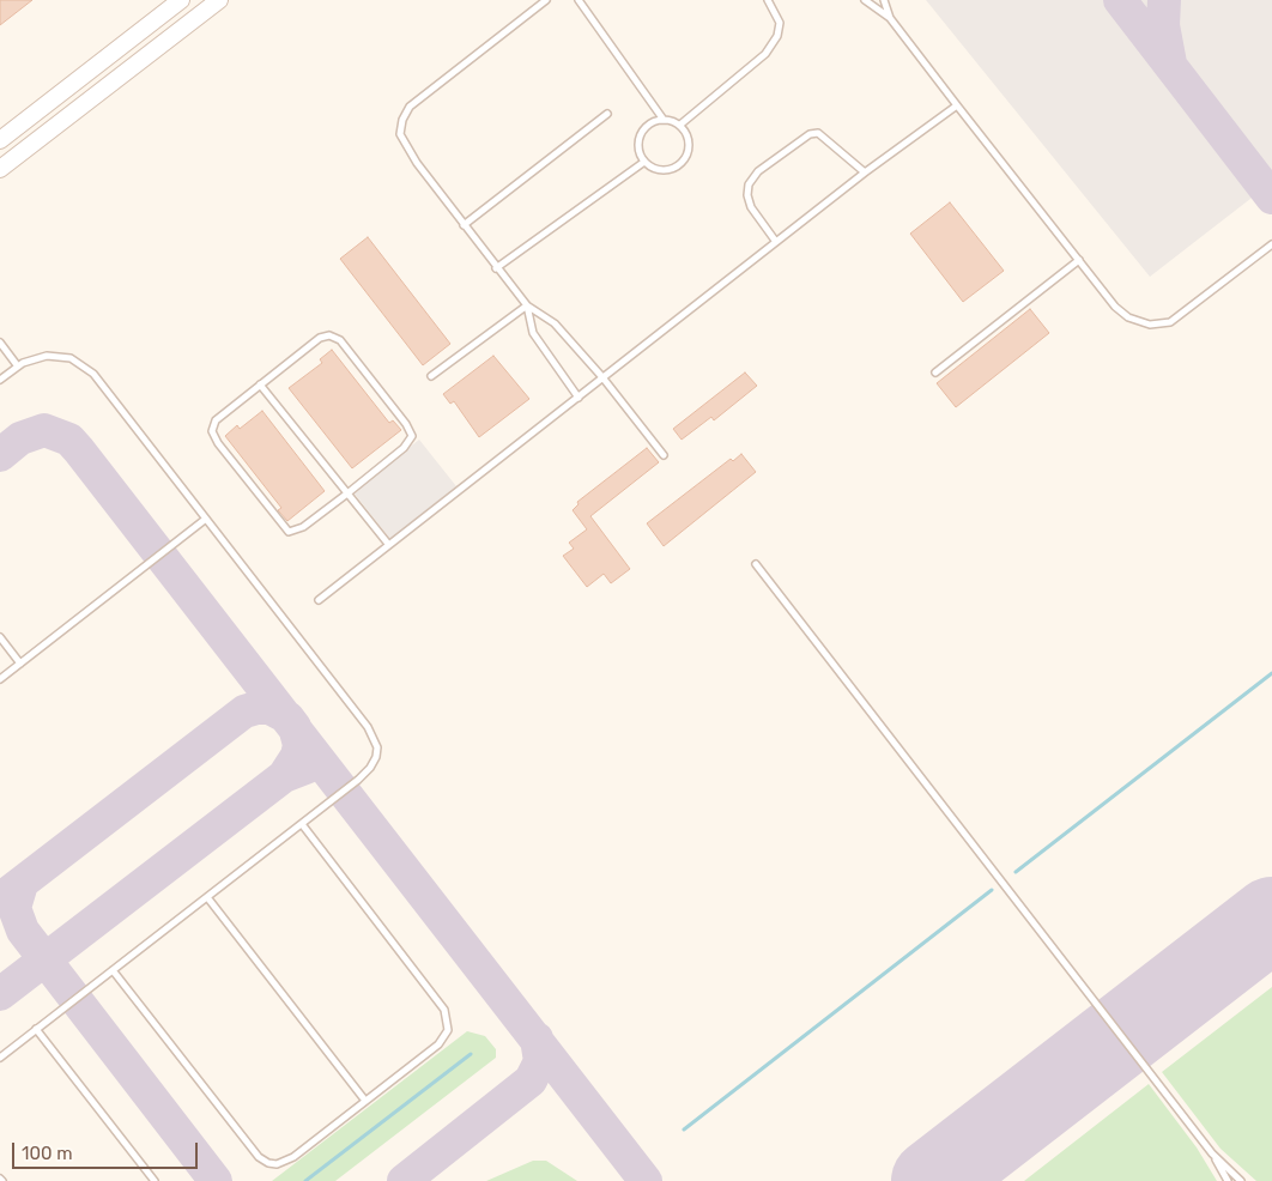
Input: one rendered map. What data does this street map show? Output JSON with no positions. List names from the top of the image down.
{
  "scale_bar": "100 m"
}
